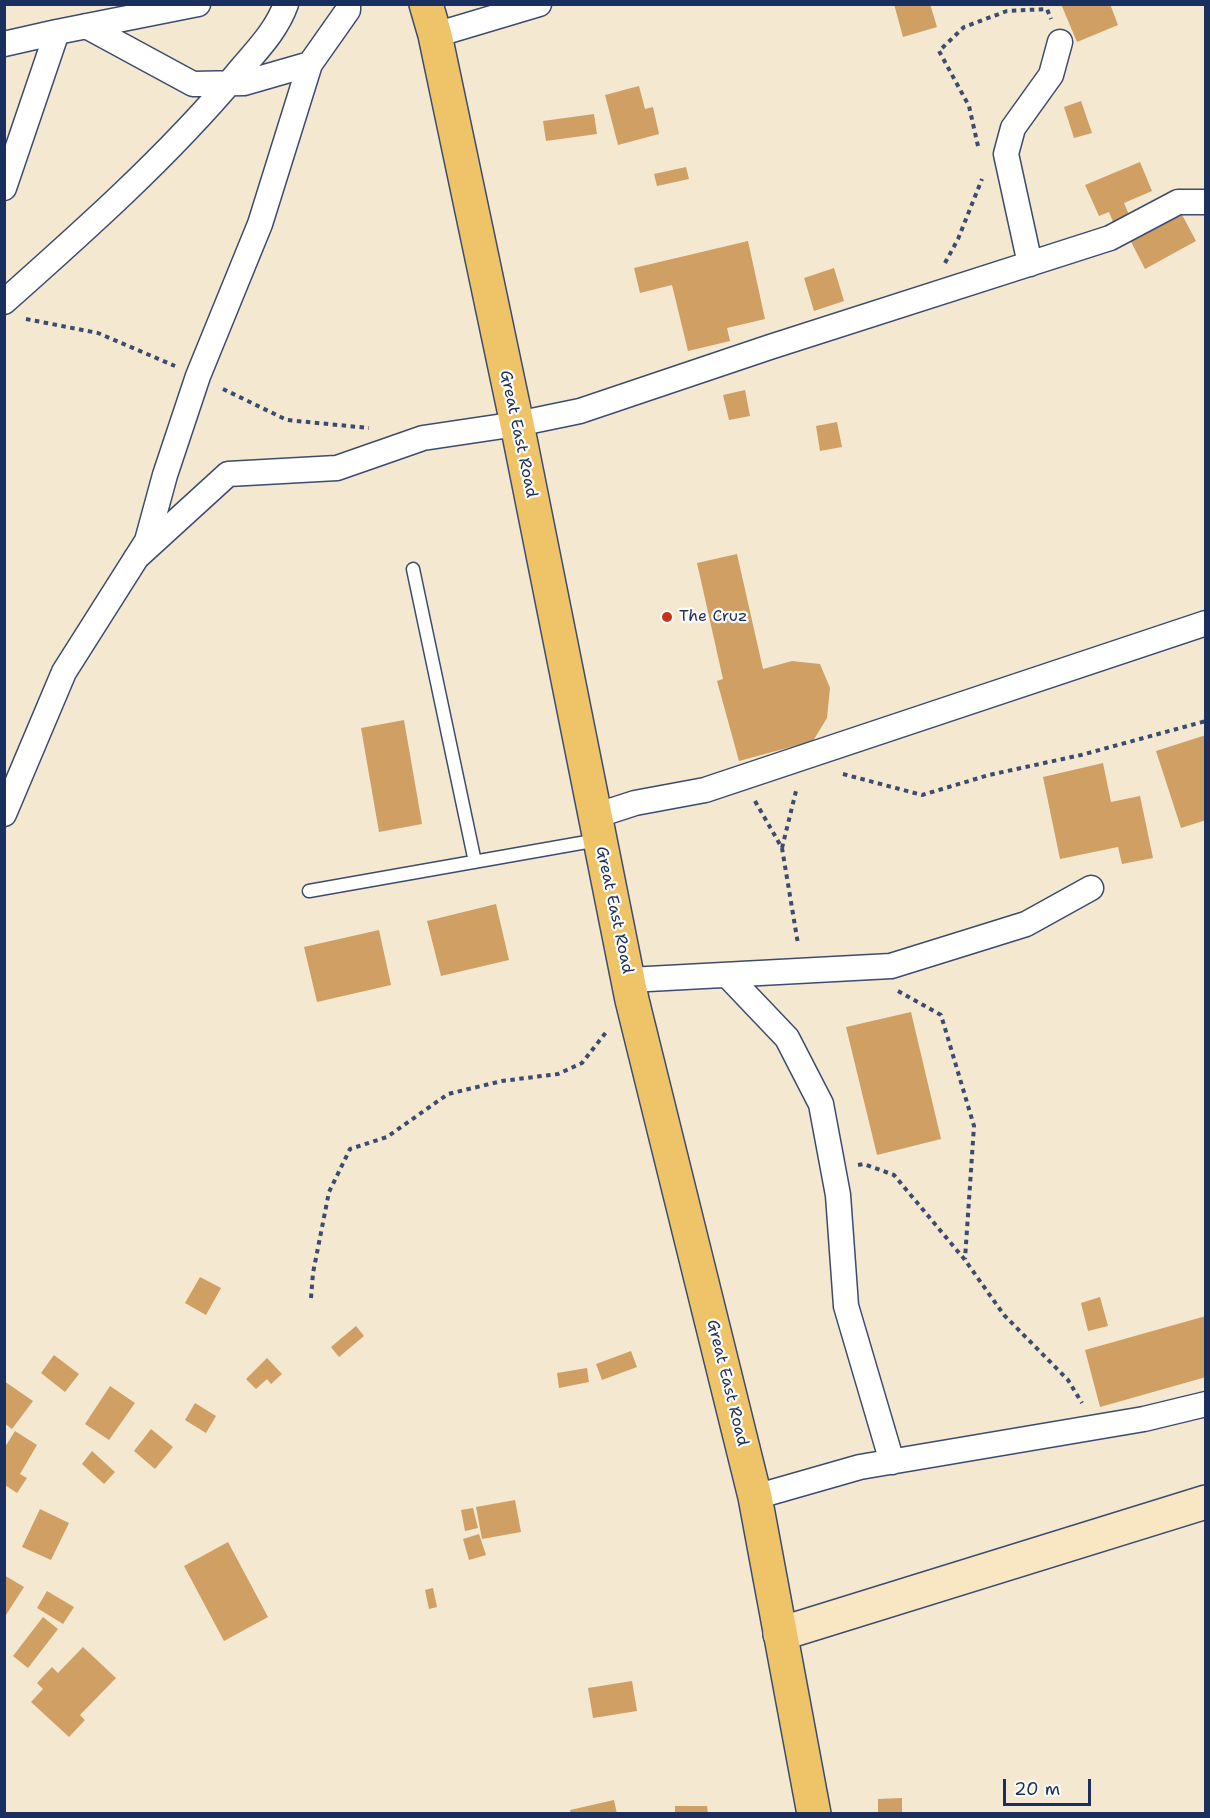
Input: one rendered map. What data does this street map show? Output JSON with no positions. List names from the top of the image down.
{
  "streets": {
    "highway": ["Great East Road"]
  },
  "places": ["The Cruz"],
  "scale_bar": "20 m"
}
